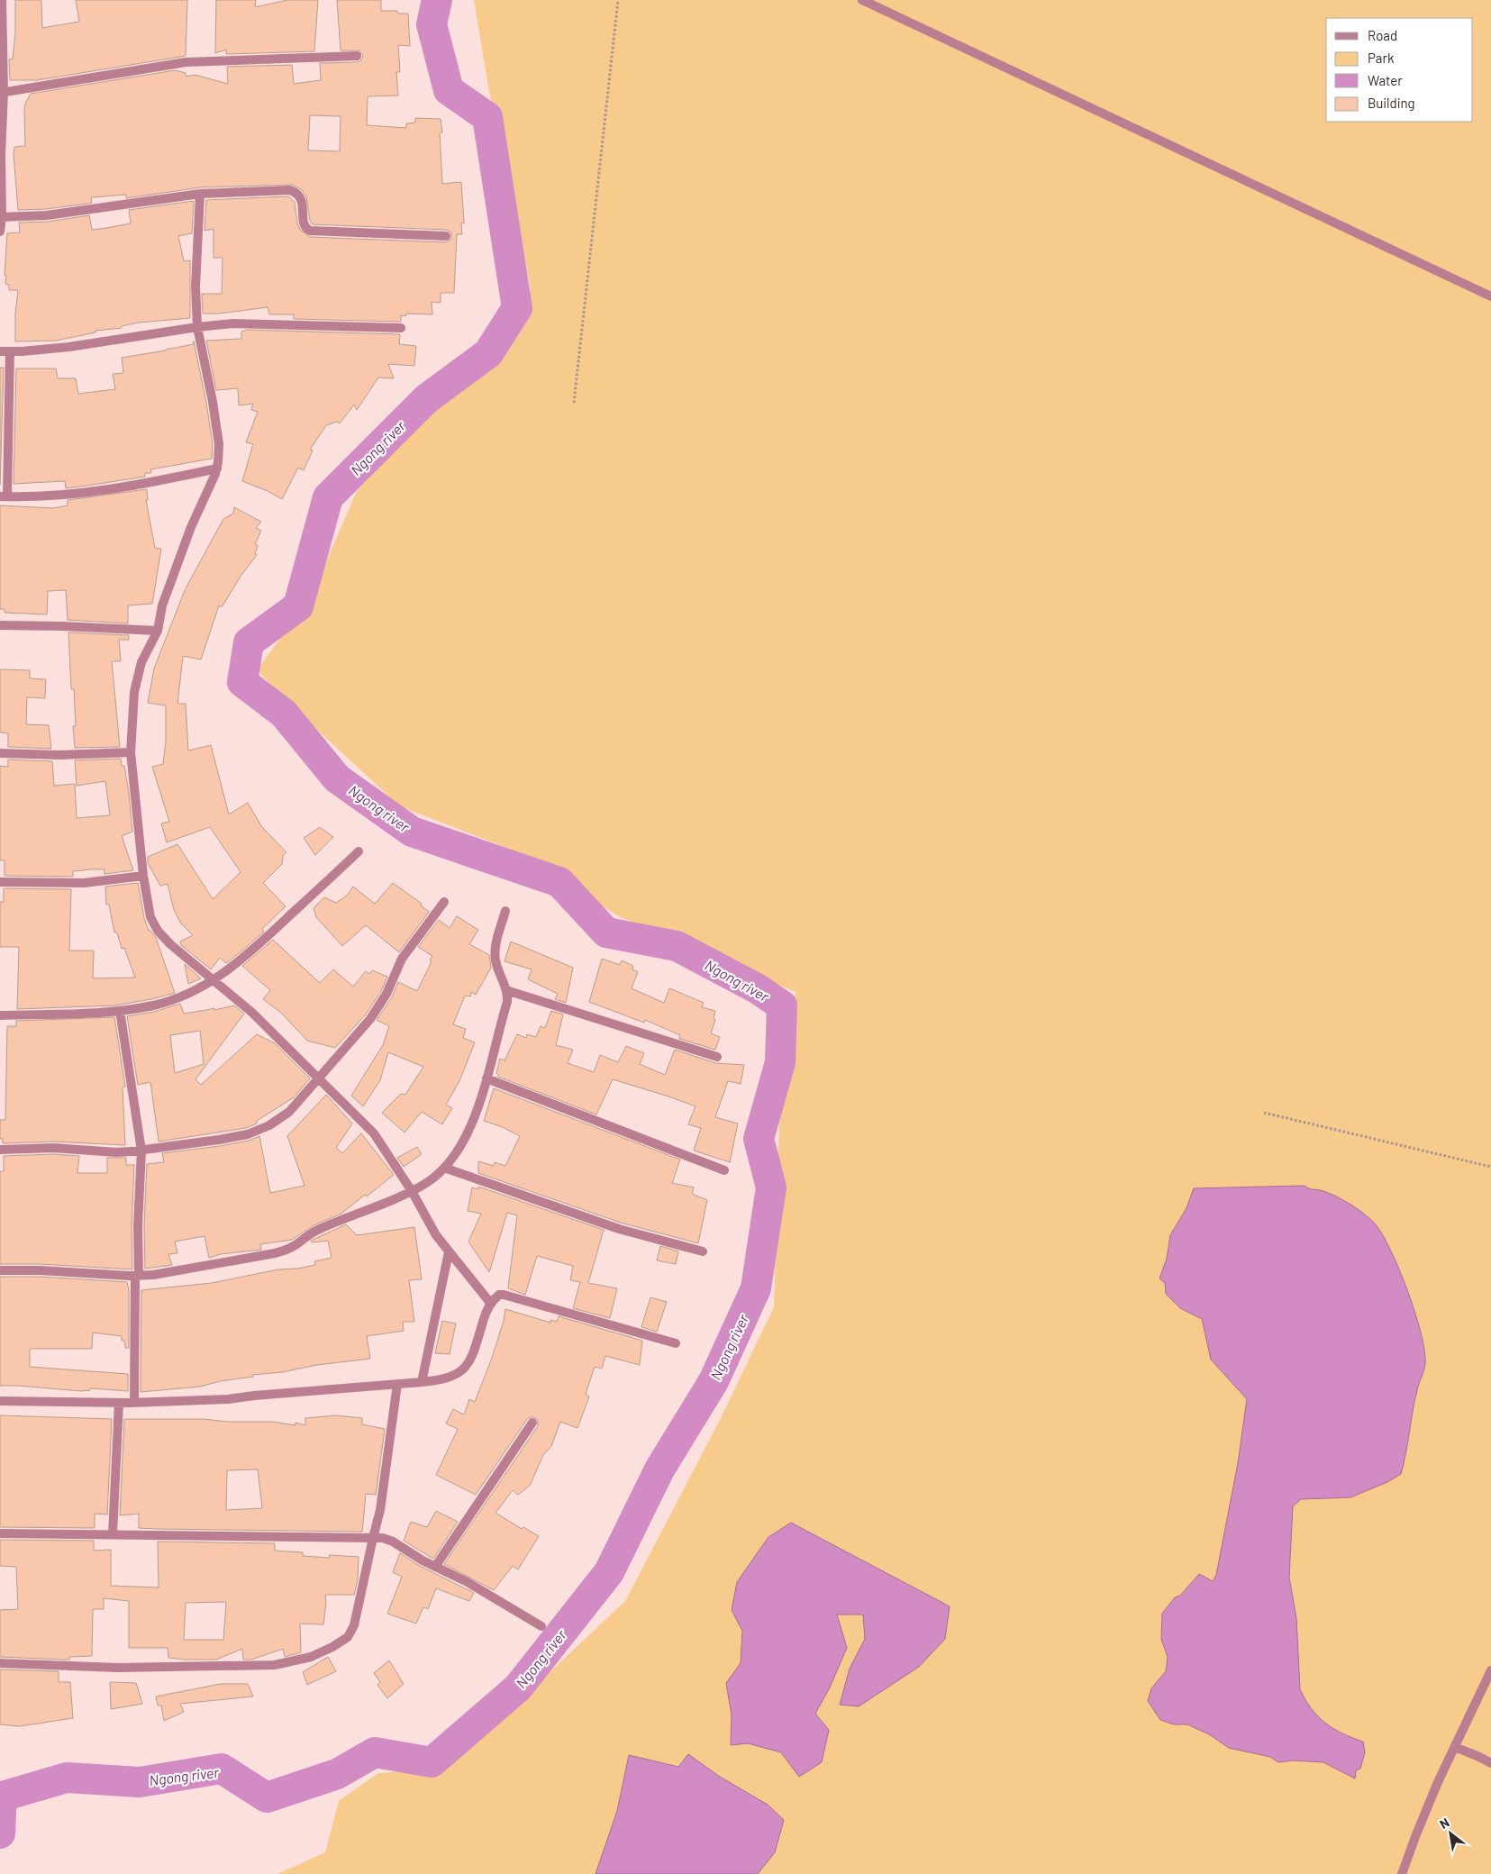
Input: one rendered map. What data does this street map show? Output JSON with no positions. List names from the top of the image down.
{
  "water": ["Ngong river"],
  "legend": [
    "Road",
    "Park",
    "Water",
    "Building"
  ],
  "north": "top left"
}
